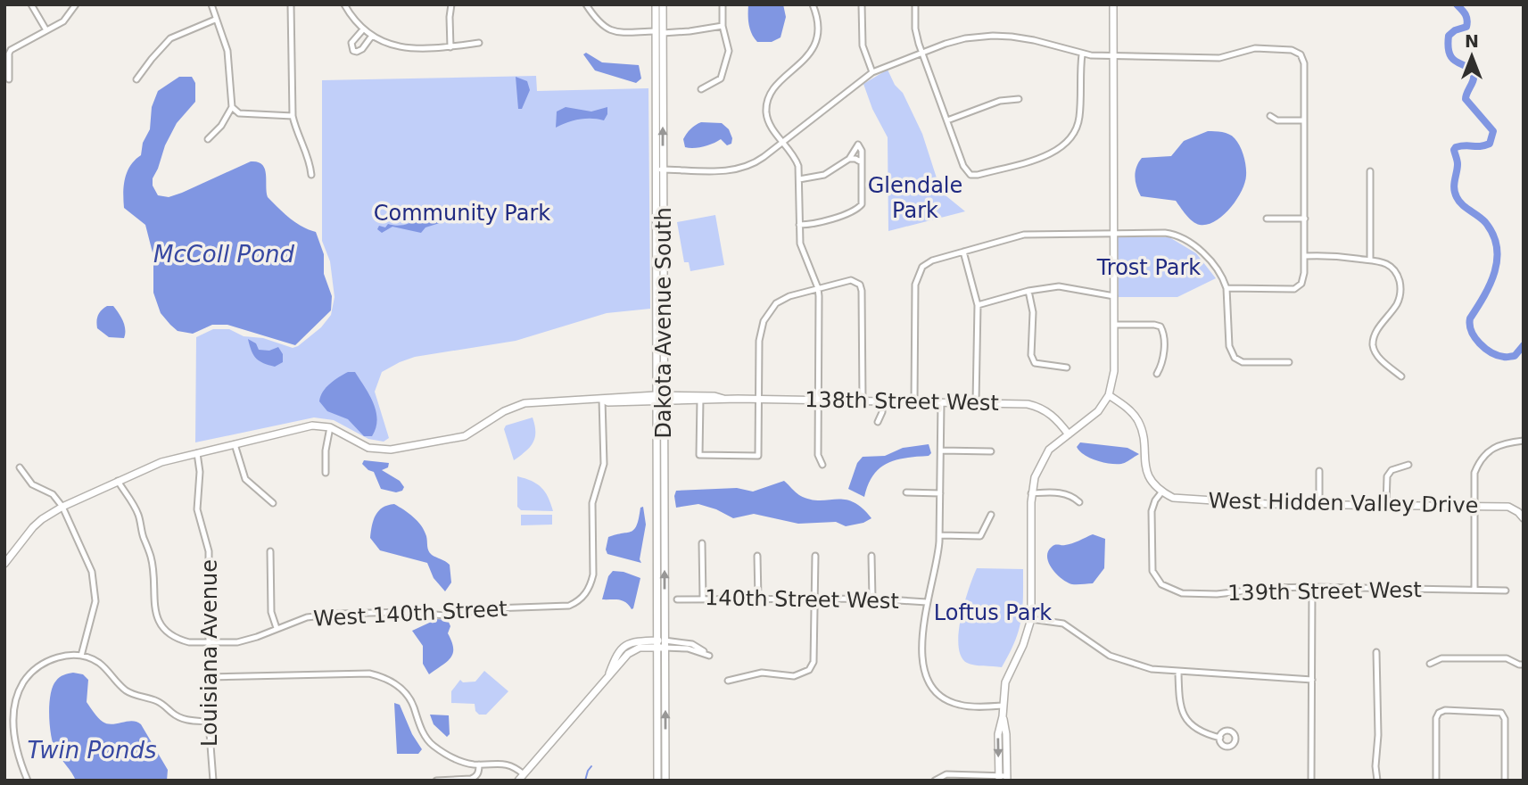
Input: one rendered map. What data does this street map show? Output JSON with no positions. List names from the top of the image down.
{
  "streets": {
    "street": [
      "Dakota Avenue South",
      "138th Street West",
      "West Hidden Valley Drive",
      "139th Street West",
      "140th Street West",
      "West 140th Street",
      "Louisiana Avenue"
    ]
  },
  "crossings": [
    ["Dakota Avenue South", "138th Street West"],
    ["138th Street West", "West 140th Street"],
    ["West Hidden Valley Drive", "139th Street West"],
    ["West 140th Street", "Louisiana Avenue"]
  ],
  "water": ["McColl Pond", "Twin Ponds"],
  "parks": [
    "Glendale Park",
    "Community Park",
    "Trost Park",
    "Loftus Park"
  ],
  "north": "top"
}
